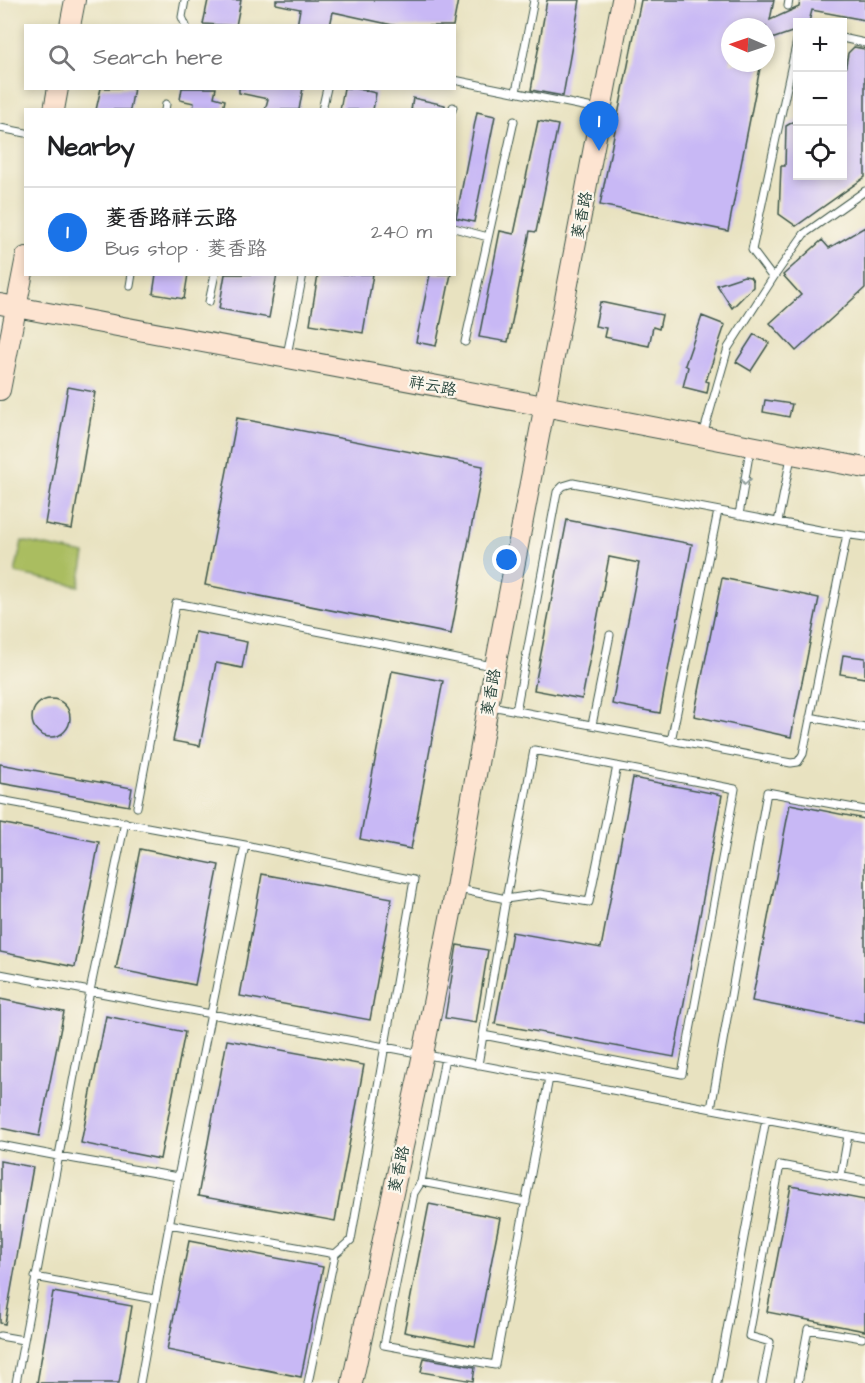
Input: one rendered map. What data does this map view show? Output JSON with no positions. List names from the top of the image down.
{
  "streets": {
    "street": ["菱香路", "祥云路"]
  },
  "crossings": [
    ["菱香路", "祥云路"]
  ],
  "north": "left",
  "page": {
    "map_buttons": ["+", "−"],
    "search": "Search here",
    "pins": "1",
    "heading": "Nearby",
    "list": [
      {
        "mark": "1",
        "name": "菱香路祥云路",
        "note": "Bus stop · 菱香路",
        "value": "240 m"
      }
    ]
  }
}
